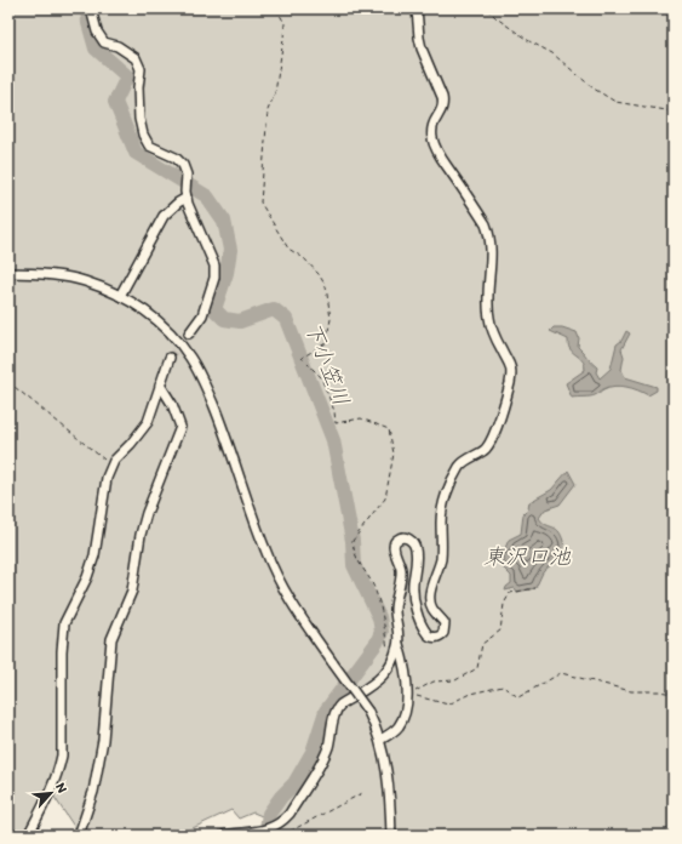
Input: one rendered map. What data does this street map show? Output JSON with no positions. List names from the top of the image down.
{
  "water": ["下小笠川", "東沢口池"],
  "north": "top right"
}
